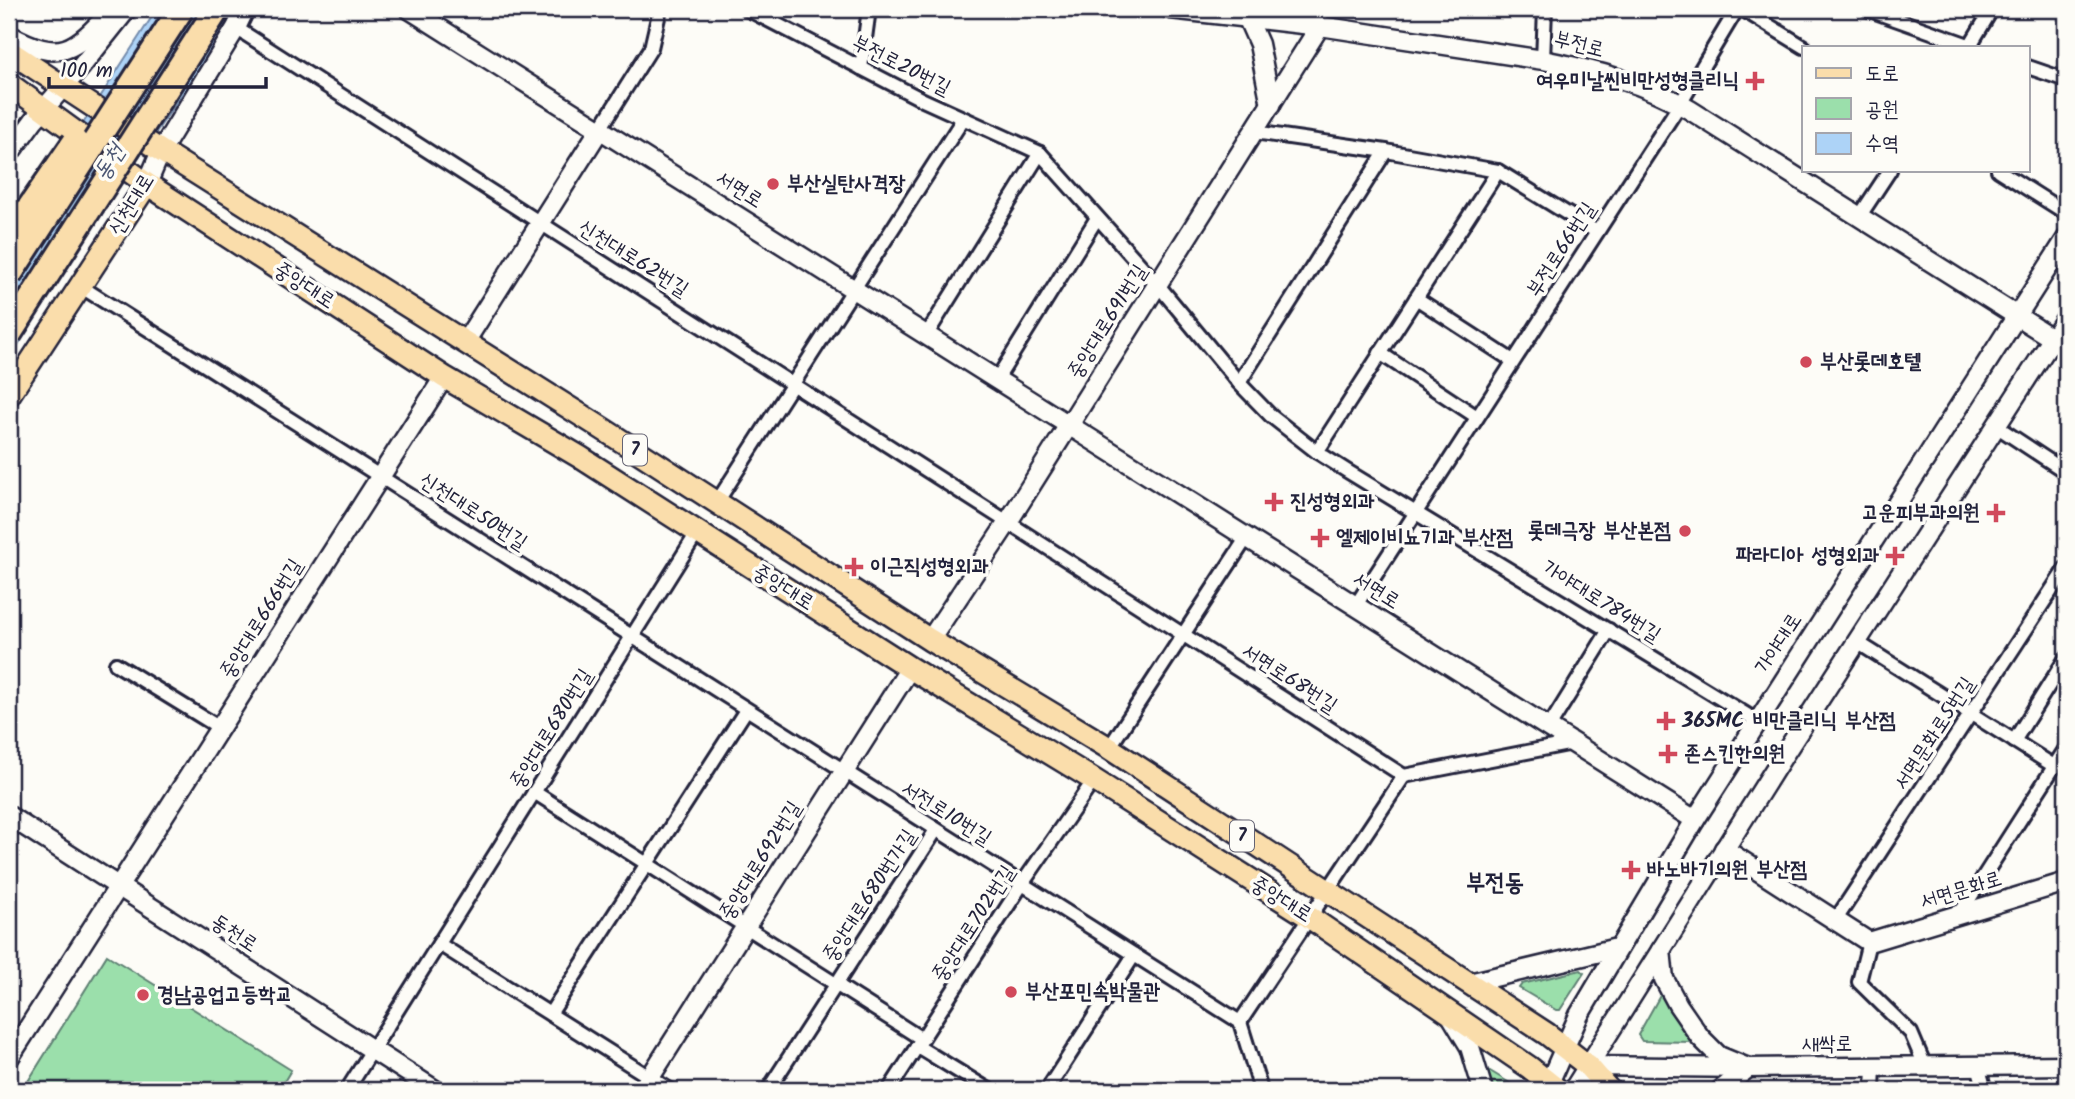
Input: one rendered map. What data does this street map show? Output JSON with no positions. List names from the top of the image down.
{
  "streets": {
    "main road": [
      "부전로",
      "서면로",
      "신천대로",
      "중앙대로",
      "중앙대로691번길",
      "7",
      "중앙대로666번길",
      "가야대로",
      "중앙대로692번길",
      "서면문화로",
      "동천로",
      "새싹로"
    ],
    "street": [
      "부전로20번길",
      "부전로66번길",
      "신천대로62번길",
      "신천대로50번길",
      "가야대로784번길",
      "서면로68번길",
      "중앙대로680번길",
      "서면문화로5번길",
      "서전로10번길",
      "중앙대로680번가길",
      "중앙대로702번길"
    ]
  },
  "crossings": [
    ["부전로", "부전로66번길"],
    ["부전로", "중앙대로691번길"],
    ["부전로", "가야대로"],
    ["부전로20번길", "서면로"],
    ["부전로20번길", "중앙대로691번길"],
    ["부전로20번길", "가야대로784번길"],
    ["서면로", "부전로66번길"],
    ["서면로", "중앙대로691번길"],
    ["서면로", "가야대로"],
    ["신천대로", "신천대로62번길"],
    ["신천대로", "중앙대로"],
    ["신천대로", "신천대로50번길"],
    ["부전로66번길", "가야대로784번길"],
    ["신천대로62번길", "중앙대로691번길"],
    ["신천대로62번길", "서면로68번길"],
    ["중앙대로", "중앙대로691번길"],
    ["중앙대로", "중앙대로666번길"],
    ["중앙대로", "가야대로"],
    ["중앙대로", "중앙대로680번길"],
    ["중앙대로", "중앙대로692번길"],
    ["중앙대로", "중앙대로702번길"],
    ["중앙대로", "새싹로"],
    ["중앙대로691번길", "가야대로784번길"],
    ["중앙대로691번길", "서면로68번길"],
    ["신천대로50번길", "중앙대로666번길"],
    ["신천대로50번길", "중앙대로680번길"],
    ["신천대로50번길", "서전로10번길"],
    ["신천대로50번길", "중앙대로692번길"],
    ["가야대로784번길", "가야대로"],
    ["중앙대로666번길", "동천로"],
    ["중앙대로680번길", "중앙대로680번가길"],
    ["중앙대로680번길", "동천로"],
    ["서전로10번길", "중앙대로692번길"],
    ["서전로10번길", "중앙대로680번가길"],
    ["서전로10번길", "중앙대로702번길"],
    ["중앙대로692번길", "중앙대로680번가길"],
    ["중앙대로680번가길", "중앙대로702번길"]
  ],
  "districts": ["부전동"],
  "water": ["동천"],
  "places": {
    "health": [
      "여우미날씬비만성형클리닉",
      "진성형외과",
      "고운피부과의원",
      "엘제이비뇨기과 부산점",
      "파라디아 성형외과",
      "이근직성형외과",
      "365MC 비만클리닉 부산점",
      "존스킨한의원",
      "바노바기의원 부산점"
    ],
    "other": [
      "부산실탄사격장",
      "부산롯데호텔",
      "롯데극장 부산본점",
      "부산포민속박물관",
      "경남공업고등학교"
    ]
  },
  "legend": ["도로", "공원", "수역"],
  "scale_bar": "100 m"
}
